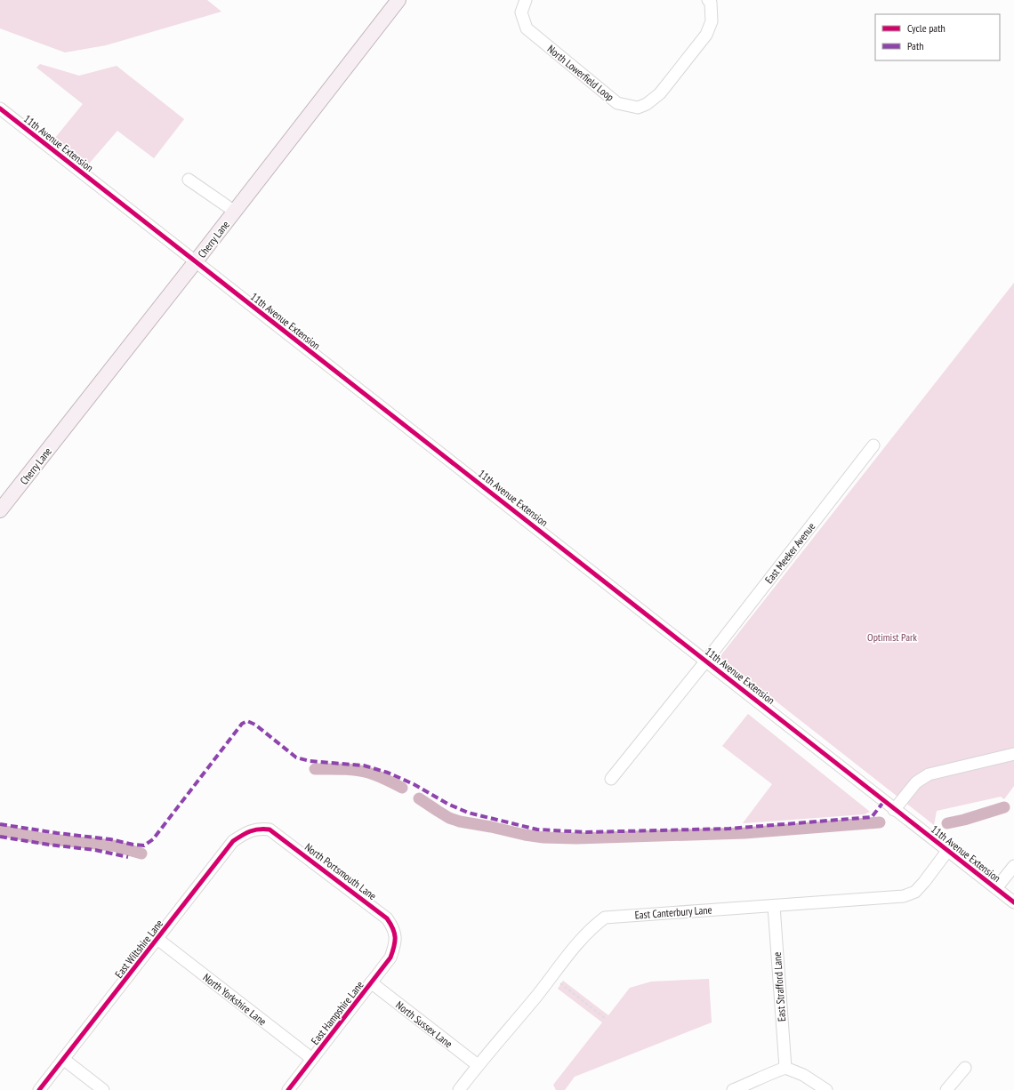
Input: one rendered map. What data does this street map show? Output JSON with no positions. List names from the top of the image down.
{
  "streets": {
    "main road": ["Cherry Lane"],
    "street": [
      "North Lowerfield Loop",
      "11th Avenue Extension",
      "East Meeker Avenue",
      "North Portsmouth Lane",
      "East Canterbury Lane",
      "East Wiltshire Lane",
      "East Strafford Lane",
      "North Yorkshire Lane",
      "East Hampshire Lane",
      "North Sussex Lane"
    ]
  },
  "crossings": [
    ["11th Avenue Extension", "Cherry Lane"],
    ["11th Avenue Extension", "East Meeker Avenue"],
    ["11th Avenue Extension", "East Canterbury Lane"],
    ["North Portsmouth Lane", "East Wiltshire Lane"],
    ["North Portsmouth Lane", "East Hampshire Lane"],
    ["East Canterbury Lane", "East Strafford Lane"],
    ["East Canterbury Lane", "North Sussex Lane"],
    ["East Wiltshire Lane", "North Yorkshire Lane"],
    ["North Yorkshire Lane", "East Hampshire Lane"],
    ["East Hampshire Lane", "North Sussex Lane"]
  ],
  "parks": ["Optimist Park"],
  "legend": ["Cycle path", "Path"]
}
